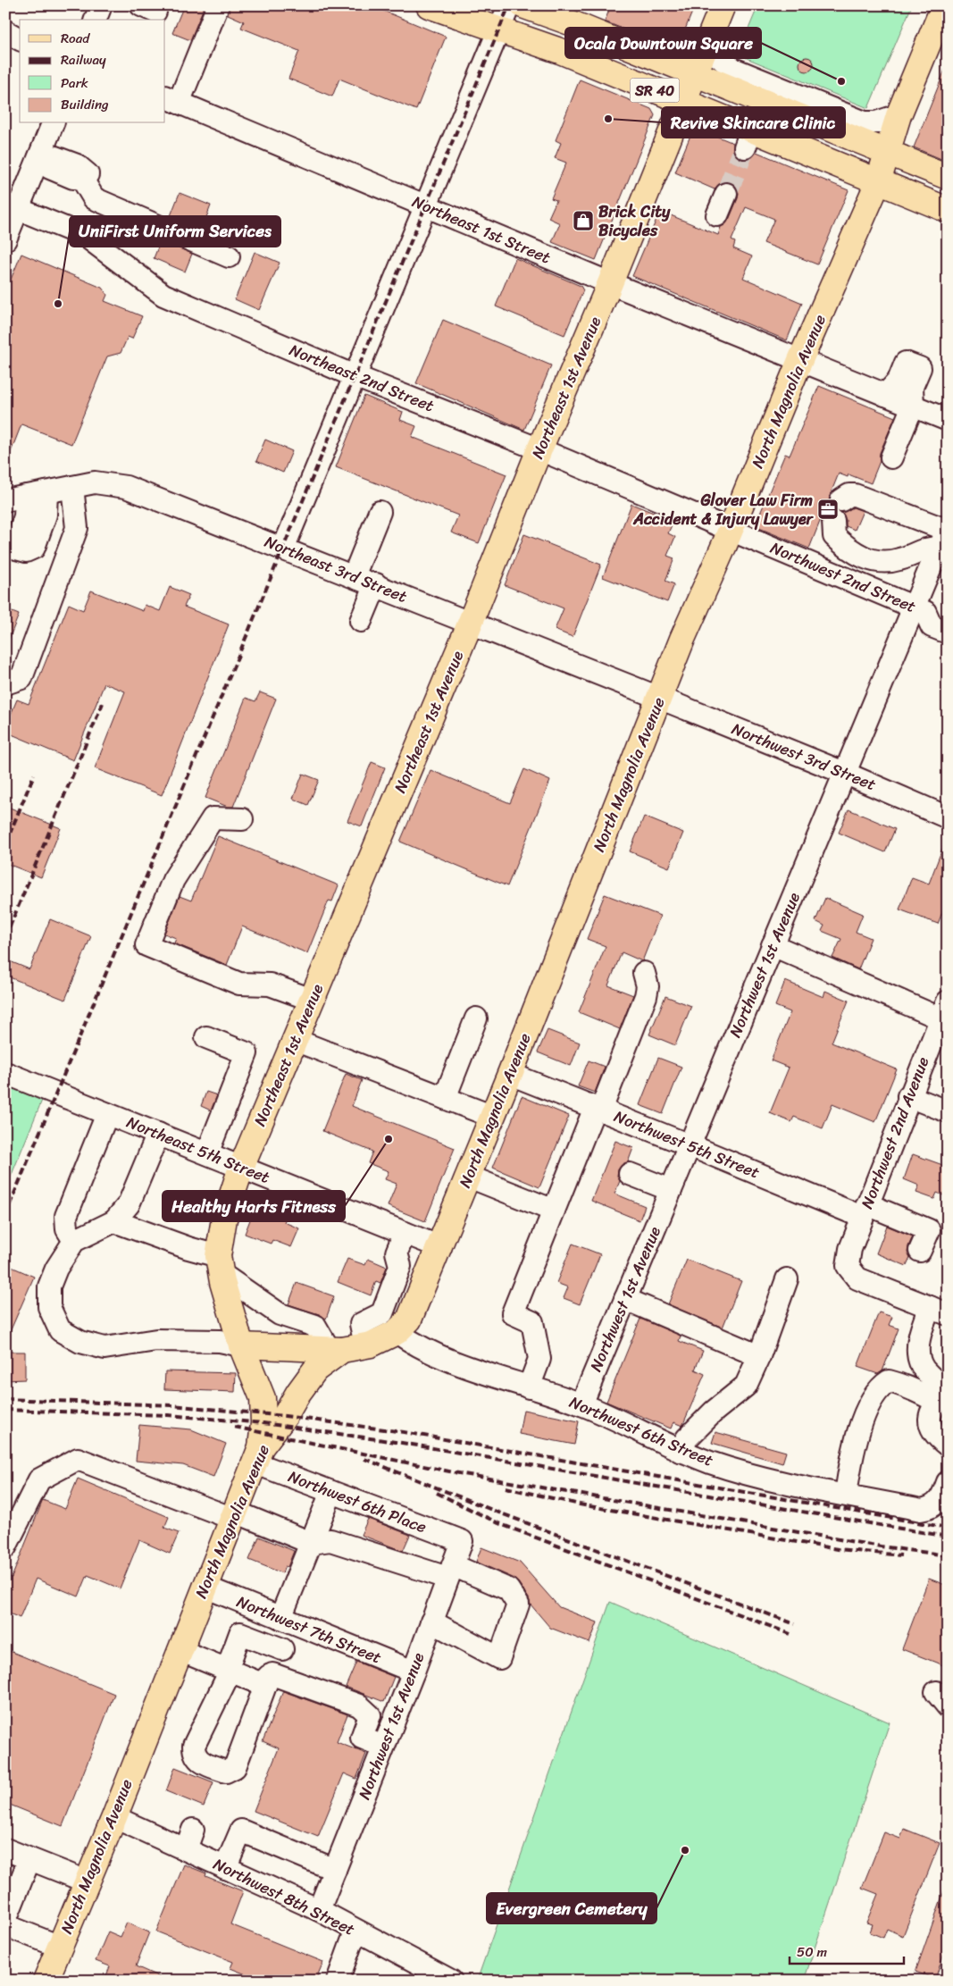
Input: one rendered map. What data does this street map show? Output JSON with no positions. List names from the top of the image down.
{
  "streets": {
    "main road": ["SR 40", "Northeast 1st Avenue", "North Magnolia Avenue"],
    "street": [
      "Northeast 1st Street",
      "Northeast 2nd Street",
      "Northeast 3rd Street",
      "Northwest 2nd Street",
      "Northwest 3rd Street",
      "Northwest 1st Avenue",
      "Northwest 2nd Avenue",
      "Northwest 5th Street",
      "Northeast 5th Street",
      "Northwest 6th Street",
      "Northwest 6th Place",
      "Northwest 7th Street",
      "Northwest 8th Street"
    ]
  },
  "crossings": [
    ["SR 40", "Northeast 1st Avenue"],
    ["SR 40", "North Magnolia Avenue"],
    ["Northeast 1st Street", "Northeast 1st Avenue"],
    ["Northeast 1st Street", "North Magnolia Avenue"],
    ["Northeast 2nd Street", "Northeast 1st Avenue"],
    ["Northeast 2nd Street", "North Magnolia Avenue"],
    ["Northeast 2nd Street", "Northwest 2nd Street"],
    ["Northeast 1st Avenue", "North Magnolia Avenue"],
    ["Northeast 1st Avenue", "Northeast 3rd Street"],
    ["Northeast 1st Avenue", "Northeast 5th Street"],
    ["Northeast 1st Avenue", "Northwest 6th Place"],
    ["North Magnolia Avenue", "Northeast 3rd Street"],
    ["North Magnolia Avenue", "Northwest 2nd Street"],
    ["North Magnolia Avenue", "Northwest 3rd Street"],
    ["North Magnolia Avenue", "Northwest 5th Street"],
    ["North Magnolia Avenue", "Northeast 5th Street"],
    ["North Magnolia Avenue", "Northwest 6th Street"],
    ["North Magnolia Avenue", "Northwest 6th Place"],
    ["North Magnolia Avenue", "Northwest 7th Street"],
    ["North Magnolia Avenue", "Northwest 8th Street"],
    ["Northeast 3rd Street", "Northwest 3rd Street"],
    ["Northwest 2nd Street", "Northwest 1st Avenue"],
    ["Northwest 3rd Street", "Northwest 1st Avenue"],
    ["Northwest 1st Avenue", "Northwest 5th Street"],
    ["Northwest 1st Avenue", "Northwest 6th Street"],
    ["Northwest 1st Avenue", "Northwest 6th Place"],
    ["Northwest 1st Avenue", "Northwest 7th Street"],
    ["Northwest 1st Avenue", "Northwest 8th Street"],
    ["Northwest 2nd Avenue", "Northwest 5th Street"]
  ],
  "places": {
    "other": [
      "Ocala Downtown Square",
      "Revive Skincare Clinic",
      "UniFirst Uniform Services",
      "Healthy Harts Fitness",
      "Evergreen Cemetery"
    ],
    "shop": ["Brick City Bicycles"],
    "office": ["Glover Law Firm Accident & Injury Lawyer"]
  },
  "legend": [
    "Road",
    "Railway",
    "Park",
    "Building"
  ],
  "scale_bar": "50 m"
}
